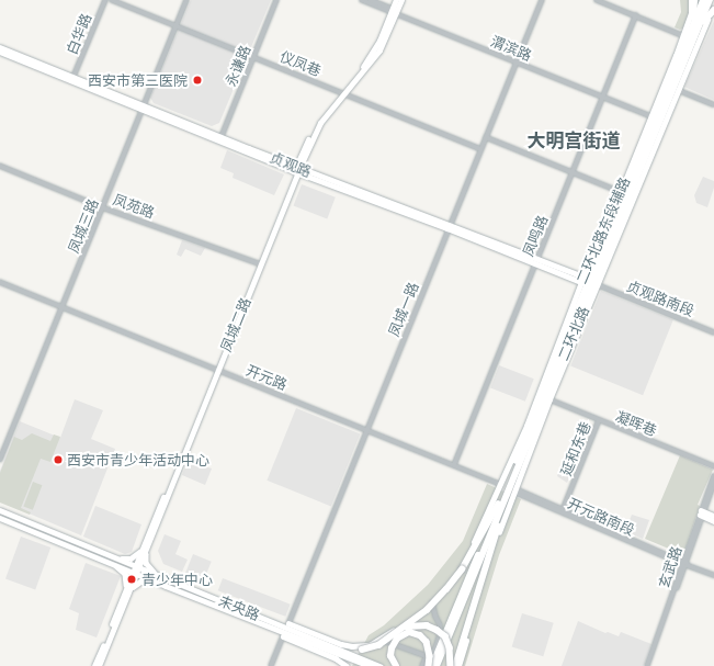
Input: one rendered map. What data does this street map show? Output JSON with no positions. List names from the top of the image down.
{
  "streets": {
    "highway": ["二环北路"],
    "main road": [
      "贞观路",
      "二环北路东段辅路",
      "凤城二路",
      "未央路"
    ],
    "street": [
      "白华路",
      "渭滨路",
      "仪凤巷",
      "永谦路",
      "凤苑路",
      "凤城三路",
      "凤鸣路",
      "贞观路南段",
      "凤城一路",
      "开元路",
      "凝晖巷",
      "延和东巷",
      "开元路南段",
      "玄武路"
    ]
  },
  "crossings": [
    ["白华路", "贞观路"],
    ["渭滨路", "二环北路东段辅路"],
    ["渭滨路", "凤鸣路"],
    ["渭滨路", "凤城一路"],
    ["渭滨路", "凤城二路"],
    ["仪凤巷", "永谦路"],
    ["仪凤巷", "凤城三路"],
    ["仪凤巷", "凤城一路"],
    ["仪凤巷", "凤城二路"],
    ["永谦路", "贞观路"],
    ["贞观路", "凤城三路"],
    ["贞观路", "二环北路东段辅路"],
    ["贞观路", "凤鸣路"],
    ["贞观路", "凤城一路"],
    ["贞观路", "凤城二路"],
    ["凤苑路", "凤城三路"],
    ["凤苑路", "凤城二路"],
    ["凤城三路", "开元路"],
    ["二环北路东段辅路", "贞观路南段"],
    ["二环北路东段辅路", "二环北路"],
    ["二环北路东段辅路", "开元路"],
    ["二环北路东段辅路", "凝晖巷"],
    ["二环北路东段辅路", "开元路南段"],
    ["凤鸣路", "开元路"],
    ["凤城一路", "开元路"],
    ["凤城一路", "未央路"],
    ["凤城二路", "开元路"],
    ["凤城二路", "未央路"],
    ["二环北路", "开元路南段"],
    ["凝晖巷", "延和东巷"],
    ["延和东巷", "开元路南段"],
    ["开元路南段", "玄武路"]
  ],
  "districts": ["大明宫街道"],
  "places": ["西安市第三医院", "西安市青少年活动中心", "青少年中心"]
}
